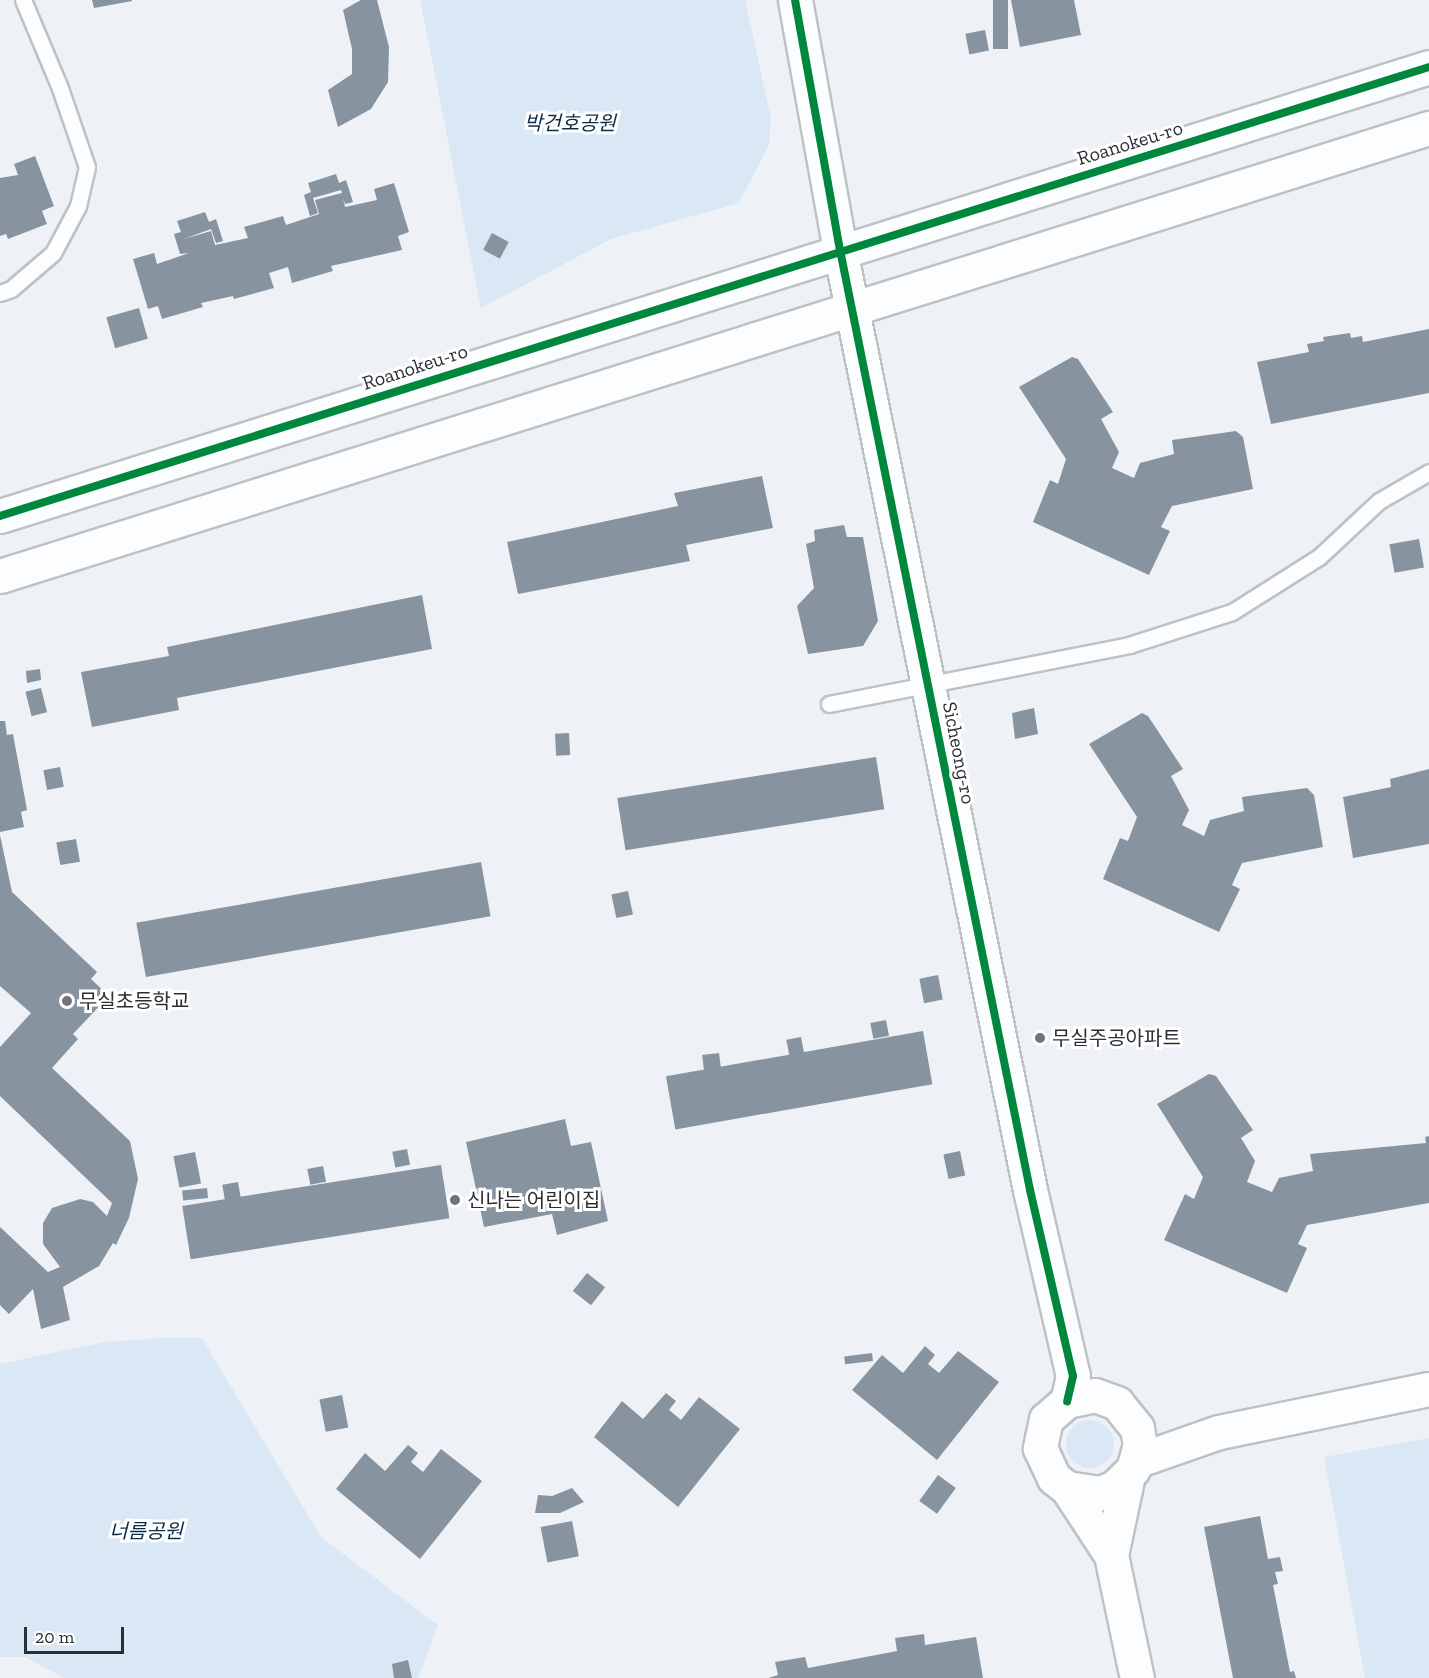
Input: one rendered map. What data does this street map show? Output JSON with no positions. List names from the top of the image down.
{
  "streets": {
    "street": ["Roanokeu-ro", "Sicheong-ro"]
  },
  "crossings": [
    ["Roanokeu-ro", "Sicheong-ro"]
  ],
  "parks": ["박건호공원", "너름공원"],
  "places": ["무실초등학교", "무실주공아파트", "신나는 어린이집"],
  "scale_bar": "20 m"
}
